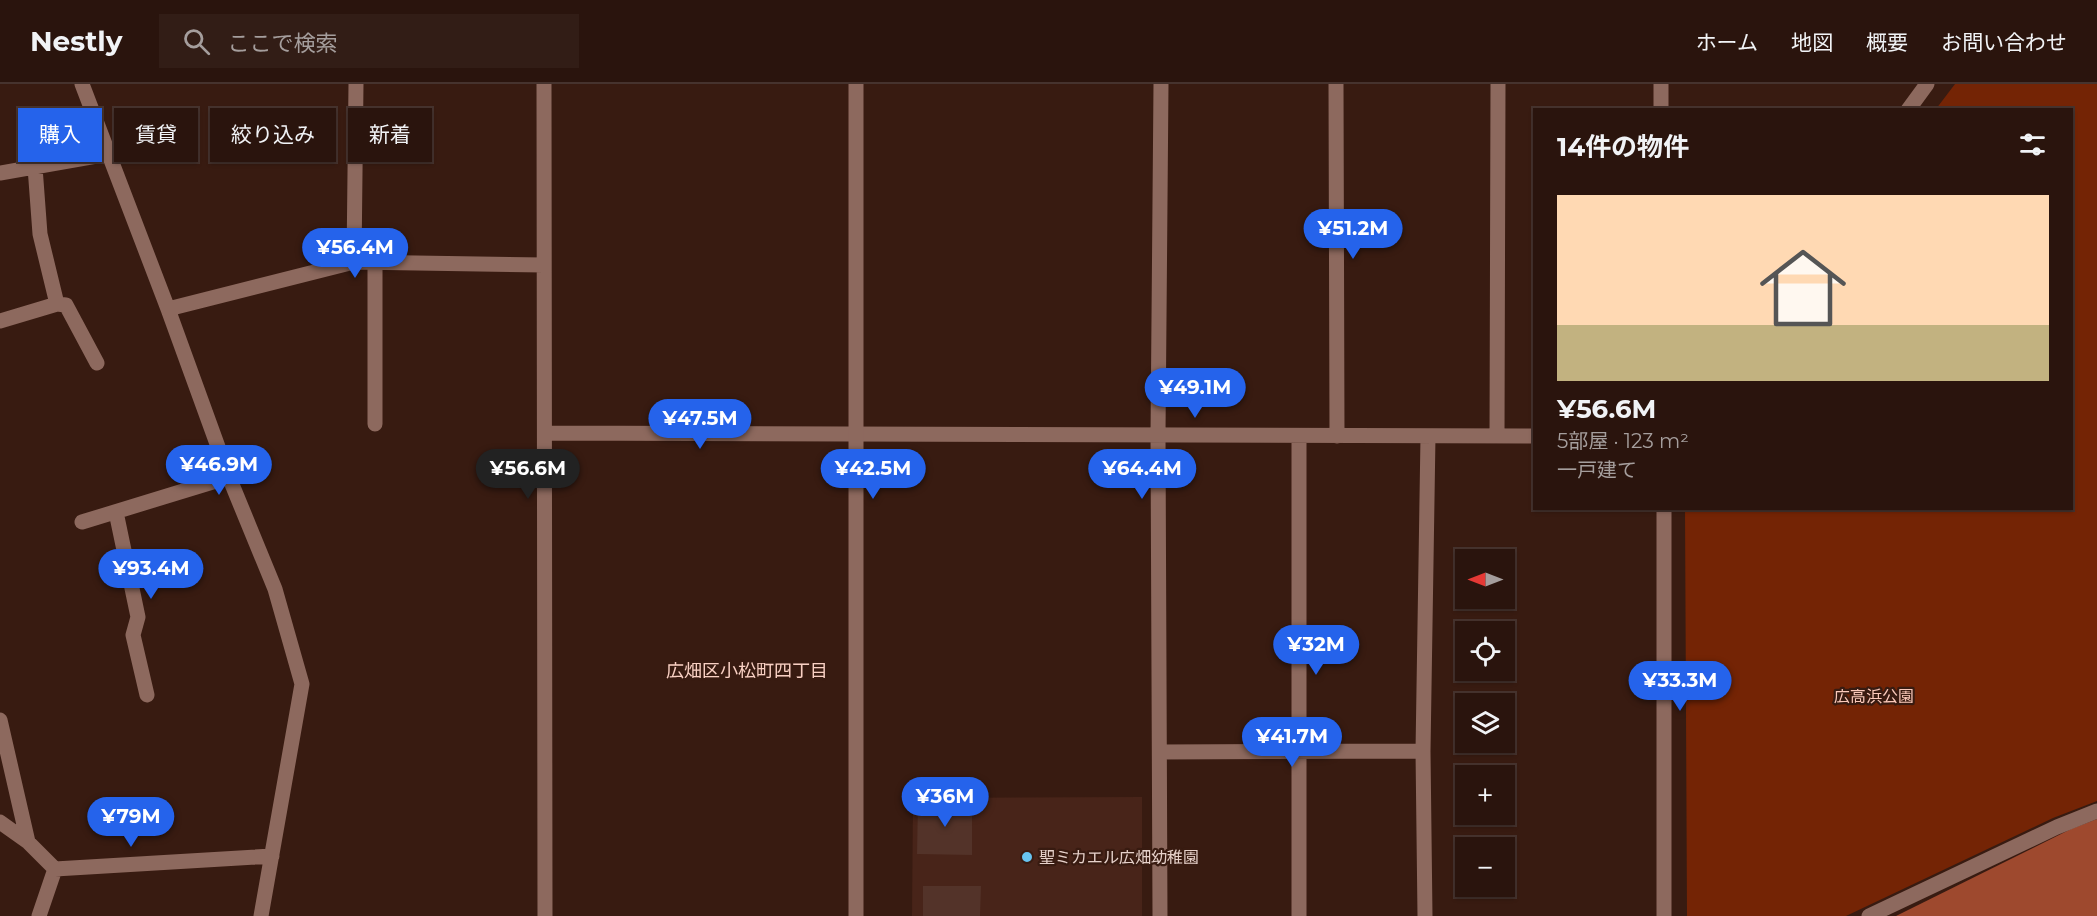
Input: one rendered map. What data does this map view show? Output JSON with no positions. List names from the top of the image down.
{
  "districts": ["広畑区小松町四丁目"],
  "parks": ["広高浜公園"],
  "places": ["聖ミカエル広畑幼稚園"],
  "north": "left",
  "page": {
    "header": "Nestly",
    "search": "ここで検索",
    "nav": [
      "ホーム",
      "地図",
      "概要",
      "お問い合わせ"
    ],
    "chip": [
      "購入",
      "賃貸",
      "絞り込み",
      "新着"
    ],
    "heading": "14件の物件",
    "list": [
      {
        "name": "¥56.6M",
        "note": "5部屋 · 123 m² · 一戸建て"
      }
    ],
    "price": [
      "¥51.2M",
      "¥56.4M",
      "¥49.1M",
      "¥47.5M",
      "¥46.9M",
      "¥56.6M",
      "¥42.5M",
      "¥64.4M",
      "¥93.4M",
      "¥32M",
      "¥33.3M",
      "¥41.7M",
      "¥36M",
      "¥79M"
    ],
    "map_buttons": ["+", "−"]
  }
}
